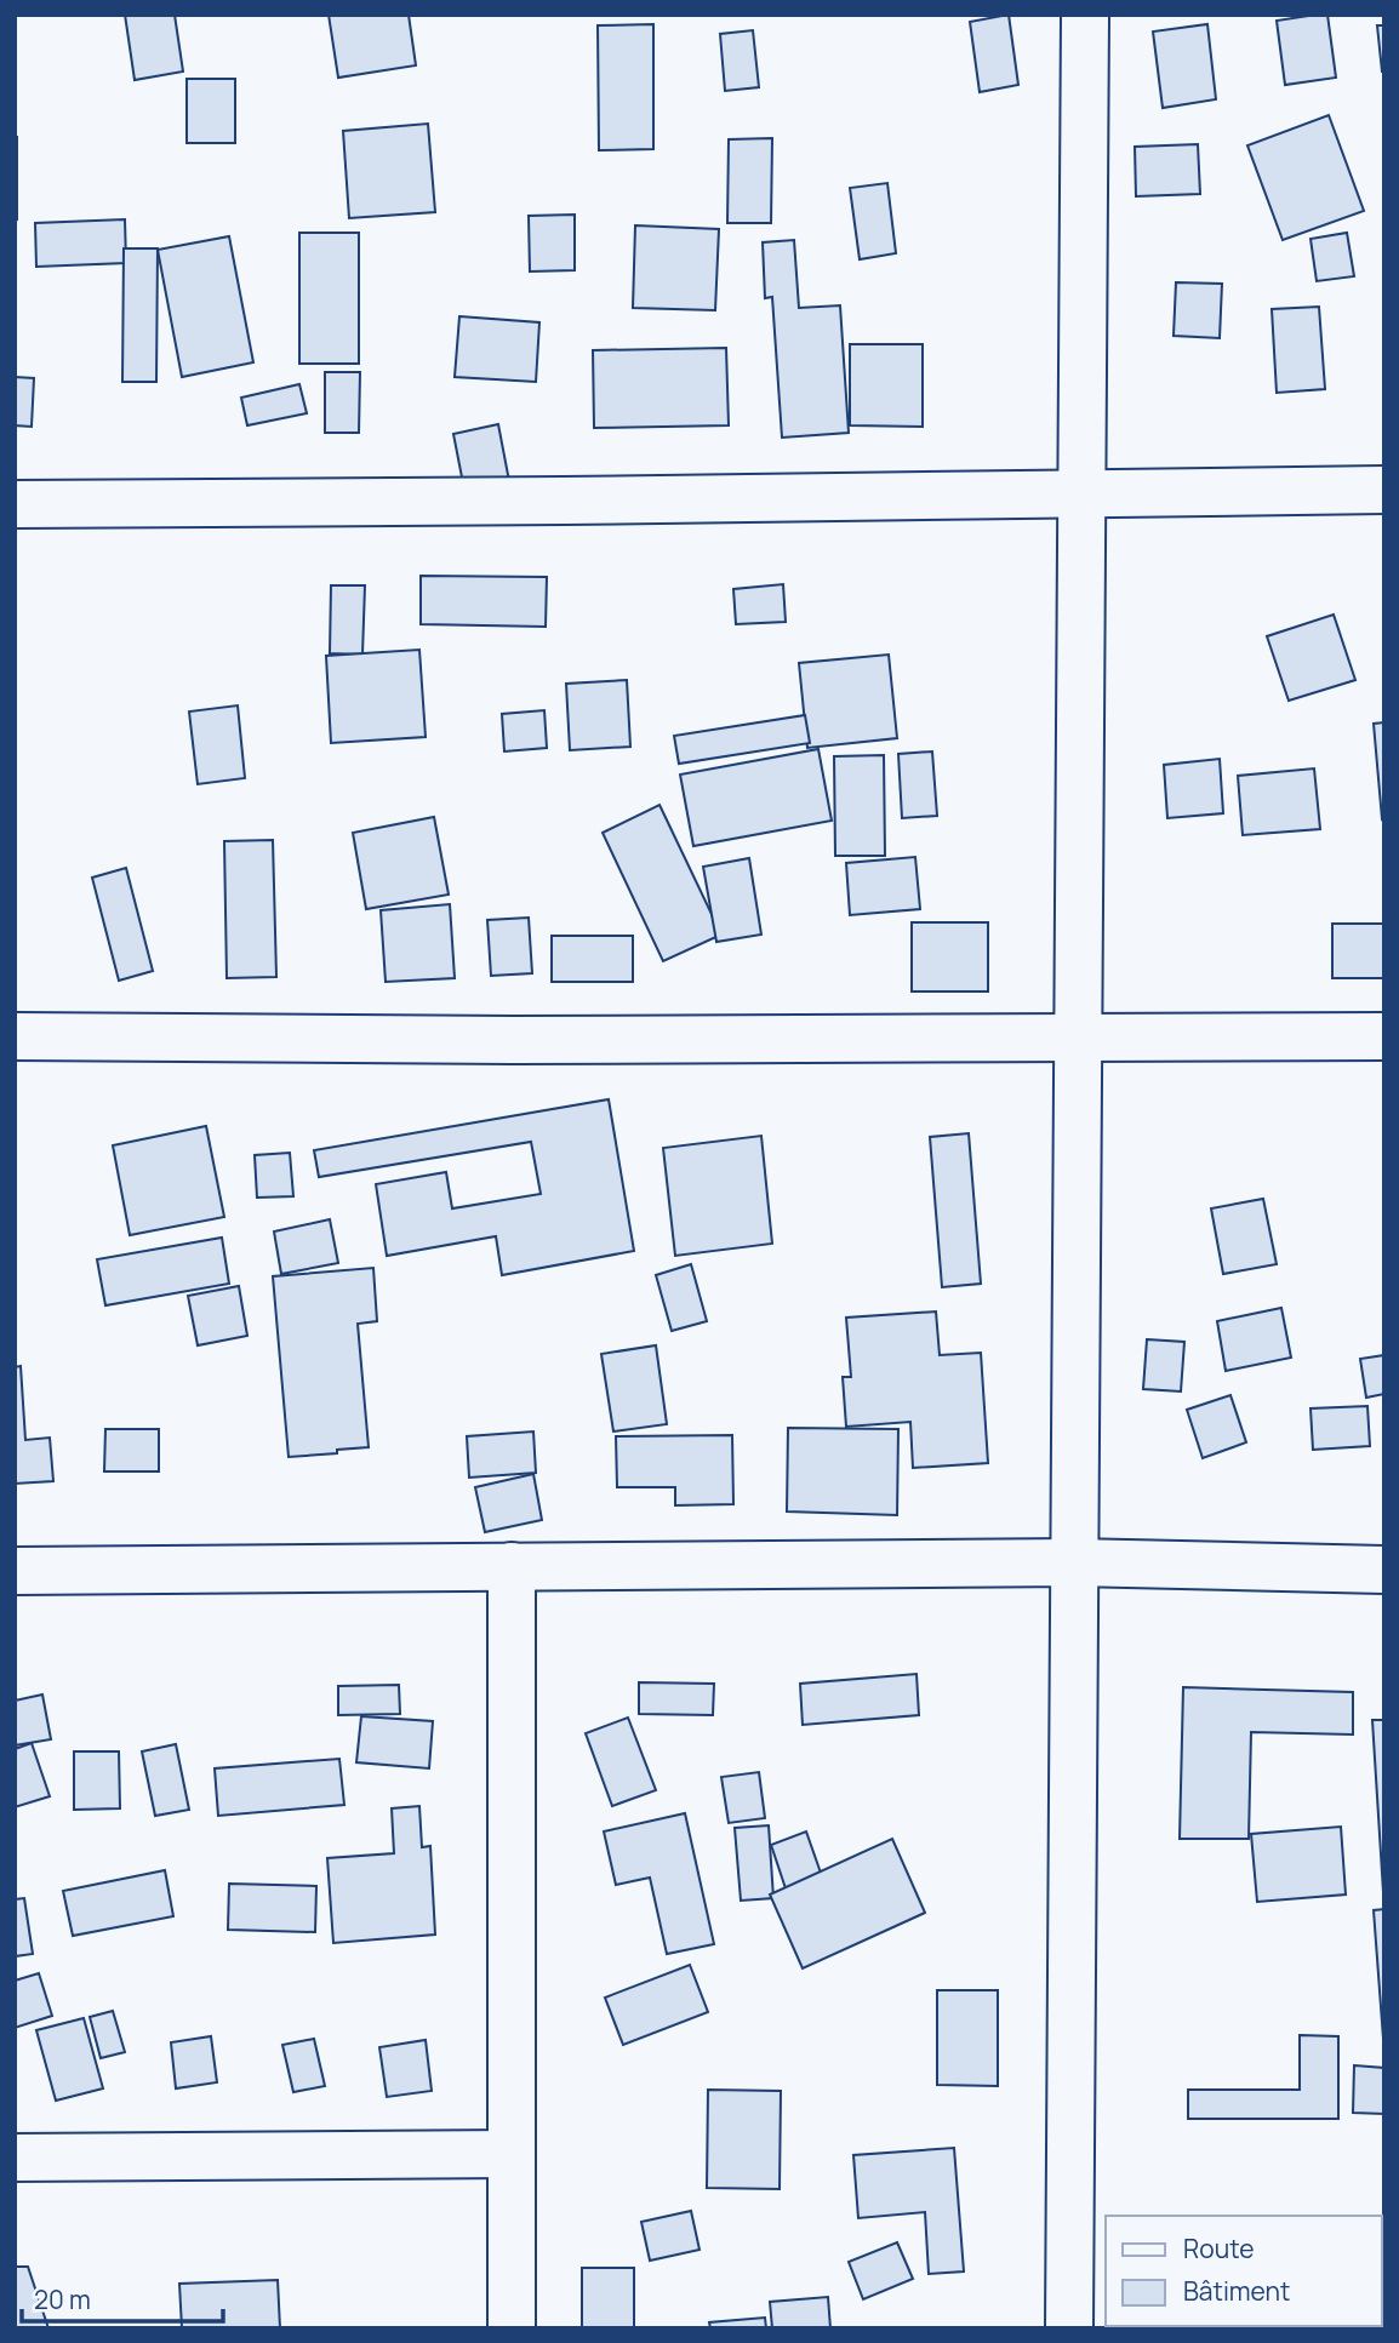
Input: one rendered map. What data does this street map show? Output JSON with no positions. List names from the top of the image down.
{
  "legend": ["Route", "Bâtiment"],
  "scale_bar": "20 m"
}
